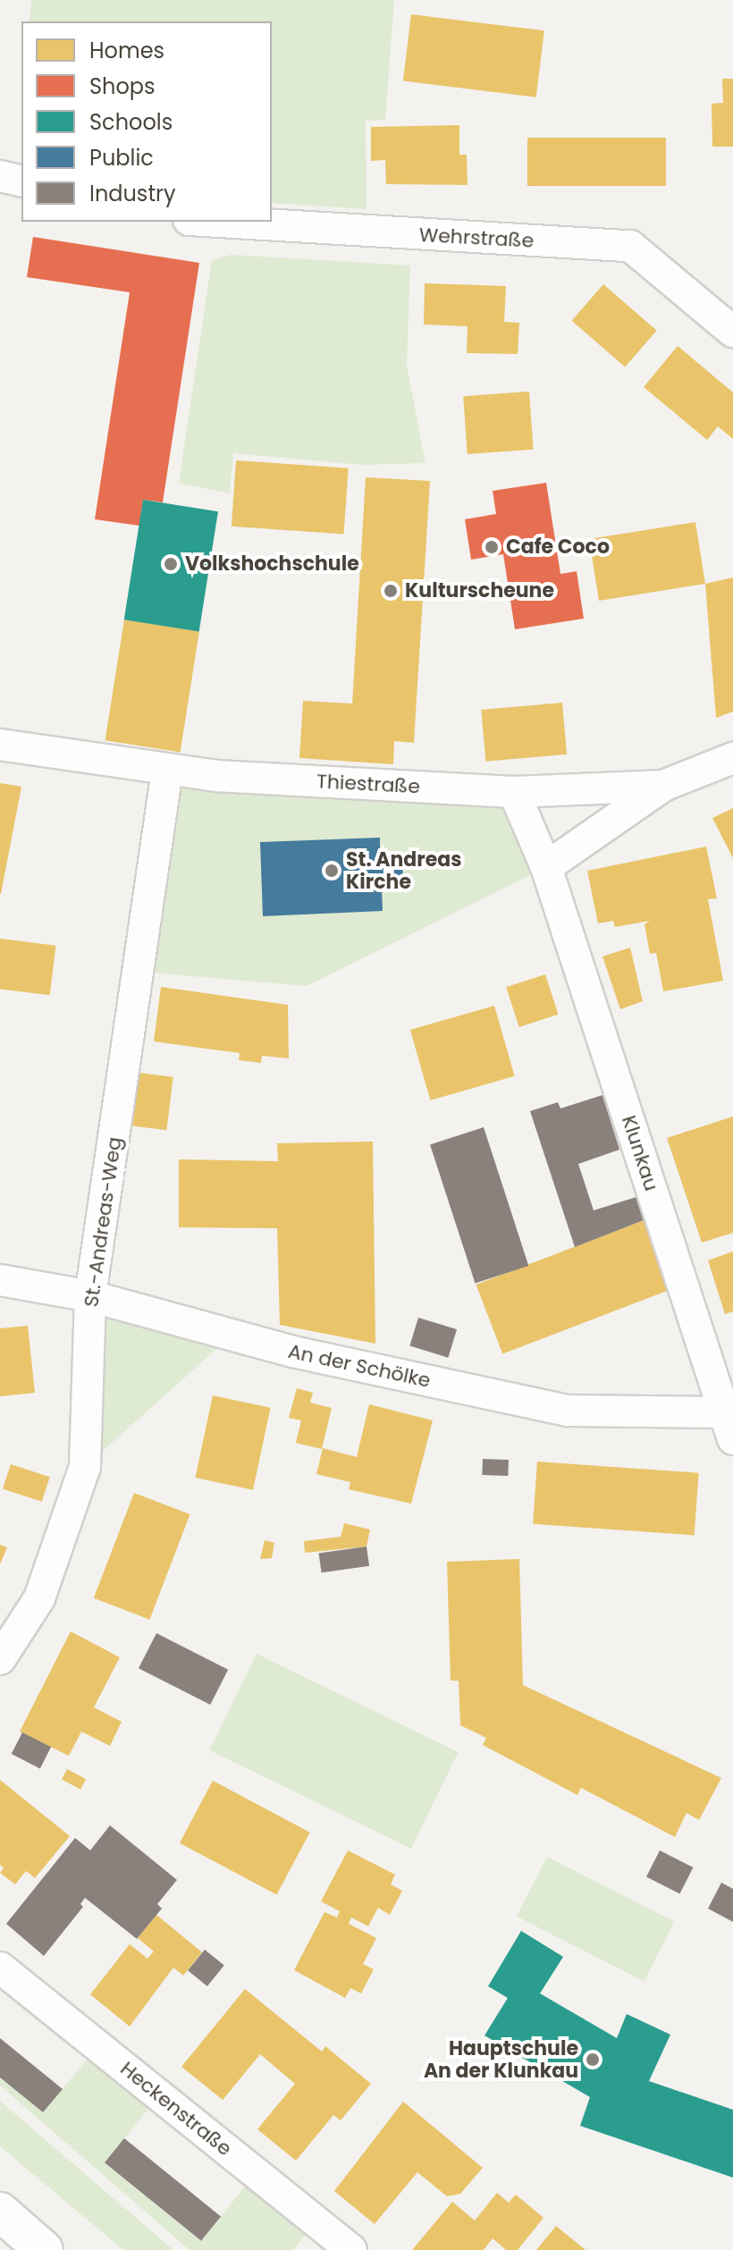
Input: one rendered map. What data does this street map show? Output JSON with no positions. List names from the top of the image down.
{
  "streets": {
    "street": [
      "Wehrstraße",
      "Thiestraße",
      "Klunkau",
      "St.-Andreas-Weg",
      "An der Schölke",
      "Heckenstraße"
    ]
  },
  "crossings": [
    ["Thiestraße", "Klunkau"],
    ["Thiestraße", "St.-Andreas-Weg"],
    ["Klunkau", "An der Schölke"],
    ["St.-Andreas-Weg", "An der Schölke"]
  ],
  "places": [
    "Cafe Coco",
    "Volkshochschule",
    "Kulturscheune",
    "St. Andreas Kirche",
    "Hauptschule An der Klunkau"
  ],
  "legend": [
    "Homes",
    "Shops",
    "Schools",
    "Public",
    "Industry"
  ]
}
